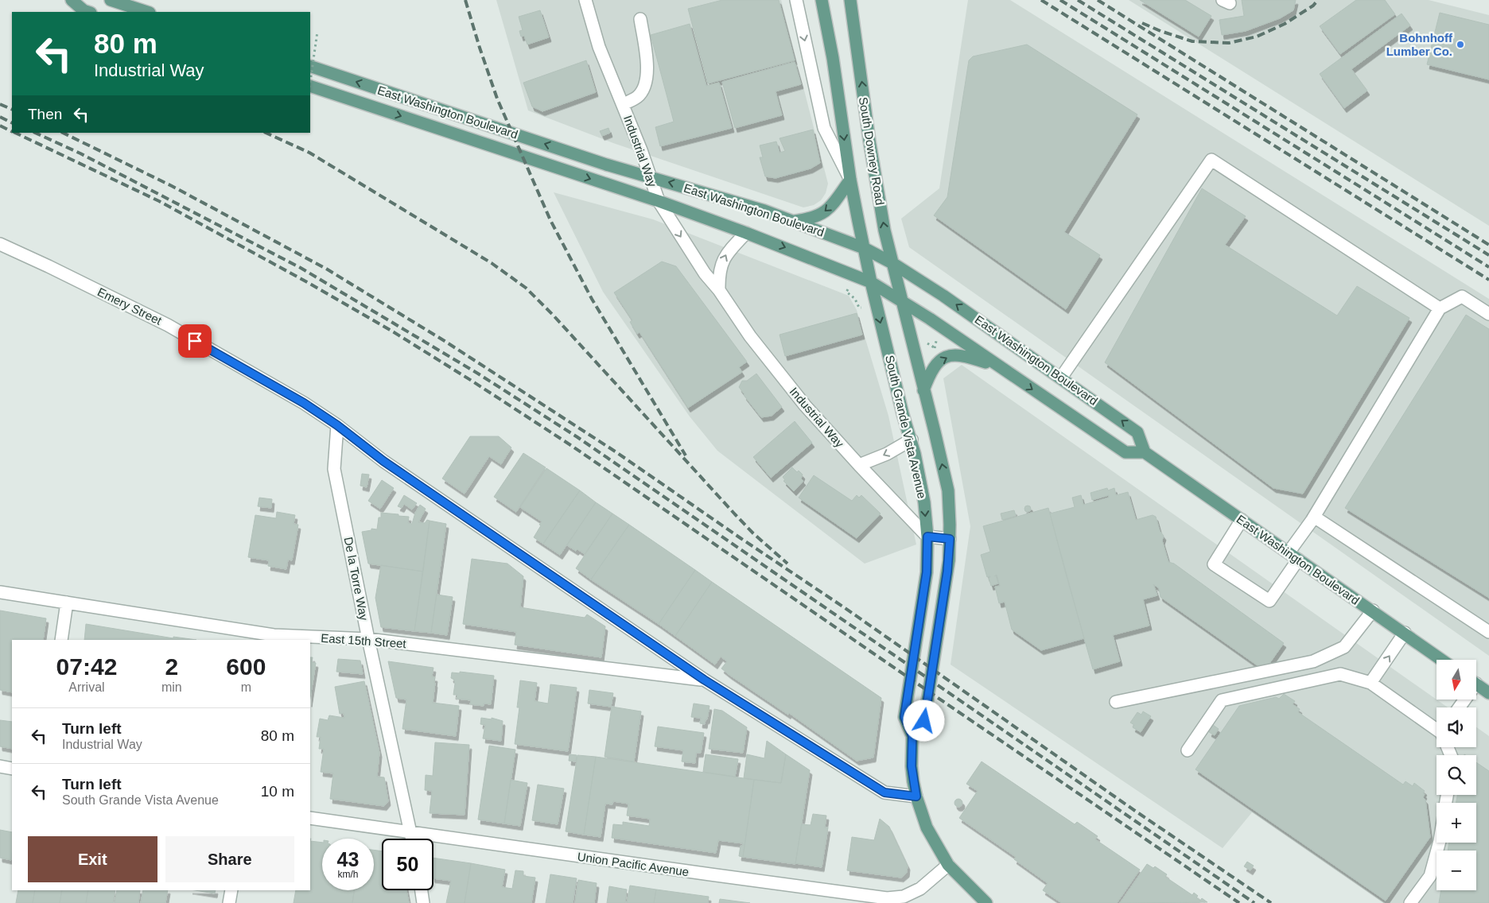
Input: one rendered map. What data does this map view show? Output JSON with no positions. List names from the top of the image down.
{
  "streets": {
    "main road": ["East Washington Boulevard", "South Downey Road", "South Grande Vista Avenue"],
    "street": [
      "Industrial Way",
      "Emery Street",
      "De la Torre Way",
      "East 15th Street",
      "Union Pacific Avenue"
    ]
  },
  "crossings": [
    ["East Washington Boulevard", "Industrial Way"],
    ["East Washington Boulevard", "South Downey Road"],
    ["East Washington Boulevard", "South Grande Vista Avenue"],
    ["Industrial Way", "South Grande Vista Avenue"],
    ["South Downey Road", "South Grande Vista Avenue"],
    ["Emery Street", "South Grande Vista Avenue"],
    ["Emery Street", "De la Torre Way"],
    ["Emery Street", "East 15th Street"],
    ["South Grande Vista Avenue", "Union Pacific Avenue"],
    ["De la Torre Way", "East 15th Street"],
    ["De la Torre Way", "Union Pacific Avenue"]
  ],
  "places": ["Bohnhoff Lumber Co."],
  "north": "bottom",
  "page": {
    "turn": ["80 m", "Industrial Way"],
    "then": "Then",
    "eta": [
      "07:42",
      "Arrival",
      "2",
      "min",
      "600",
      "m"
    ],
    "map_buttons": ["+", "−"],
    "list": [
      {
        "name": "Turn left",
        "note": "Industrial Way",
        "value": "80 m"
      },
      {
        "name": "Turn left",
        "note": "South Grande Vista Avenue",
        "value": "10 m"
      }
    ],
    "buttons": ["Exit", "Share"],
    "speed": "43 km/h",
    "limit": "50"
  }
}
